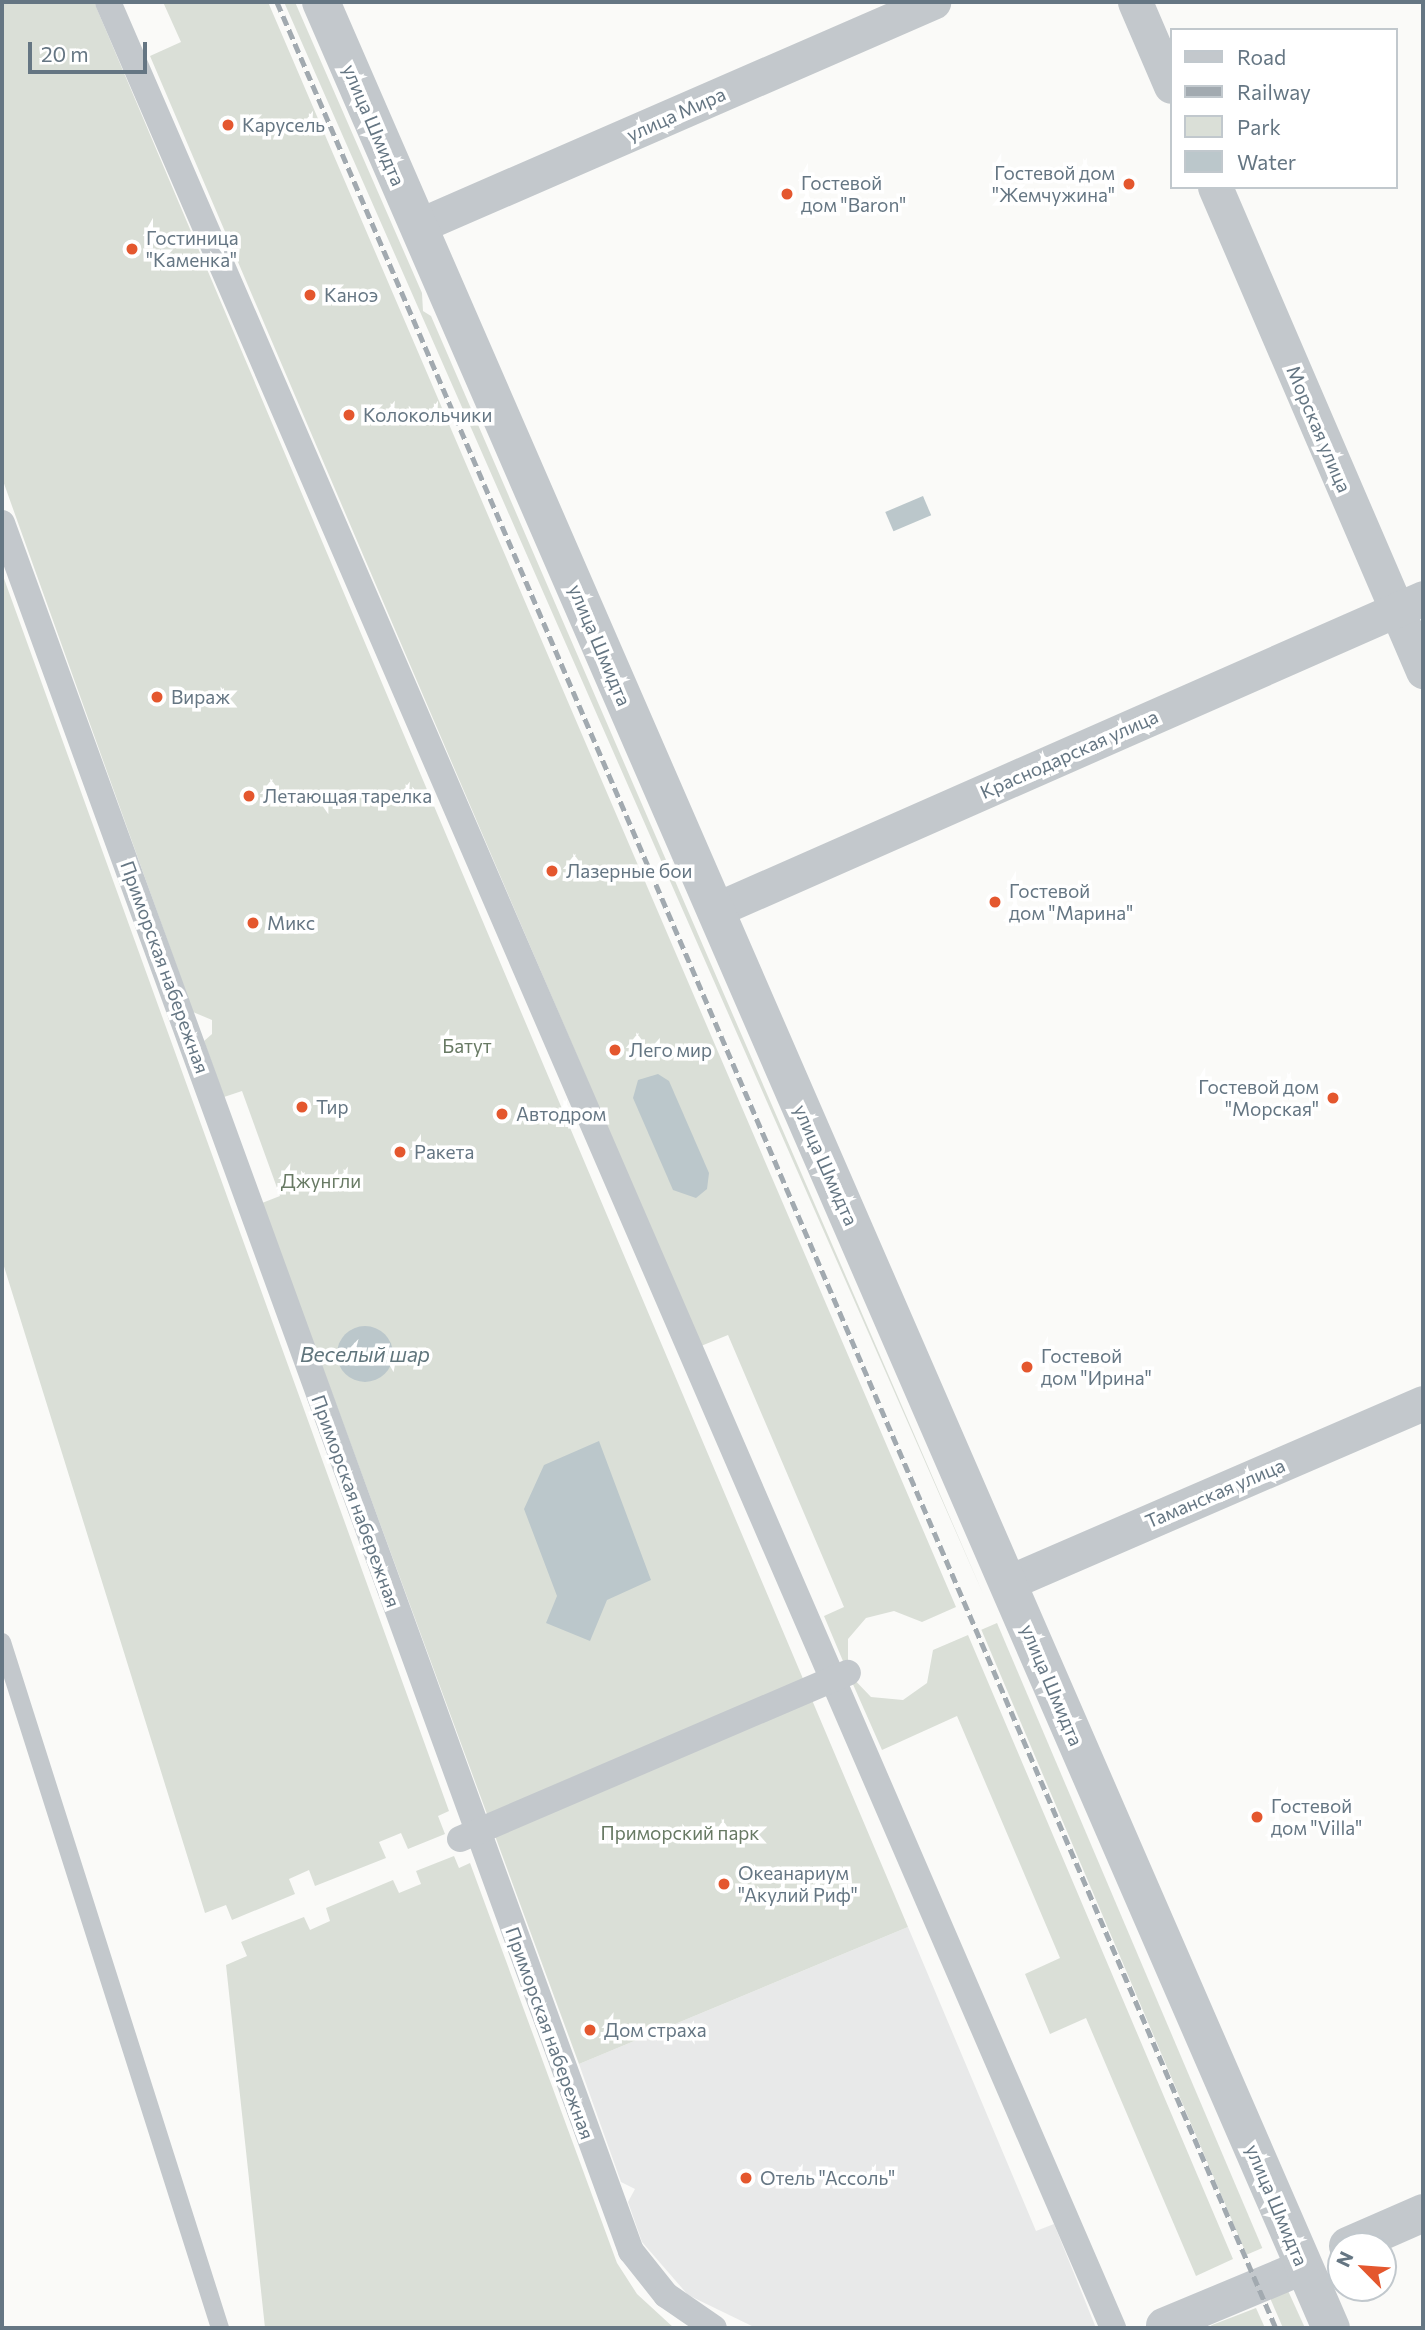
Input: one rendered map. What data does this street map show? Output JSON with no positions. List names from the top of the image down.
{
  "streets": {
    "street": [
      "улица Мира",
      "улица Шмидта",
      "Морская улица",
      "Краснодарская улица",
      "Приморская набережная",
      "Таманская улица"
    ]
  },
  "crossings": [
    ["улица Мира", "улица Шмидта"],
    ["улица Шмидта", "Краснодарская улица"],
    ["улица Шмидта", "Таманская улица"],
    ["Морская улица", "Краснодарская улица"]
  ],
  "water": ["Веселый шар"],
  "parks": ["Батут", "Джунгли", "Приморский парк"],
  "places": [
    "Карусель",
    "Гостевой дом \"Жемчужина\"",
    "Гостевой дом \"Baron\"",
    "Гостиница \"Каменка\"",
    "Каноэ",
    "Колокольчики",
    "Вираж",
    "Летающая тарелка",
    "Лазерные бои",
    "Гостевой дом \"Марина\"",
    "Микс",
    "Лего мир",
    "Гостевой дом \"Морская\"",
    "Тир",
    "Автодром",
    "Ракета",
    "Гостевой дом \"Ирина\"",
    "Гостевой дом \"Villa\"",
    "Океанариум \"Акулий Риф\"",
    "Дом страха",
    "Отель \"Ассоль\""
  ],
  "legend": [
    "Road",
    "Railway",
    "Park",
    "Water"
  ],
  "scale_bar": "20 m",
  "north": "top left"
}
